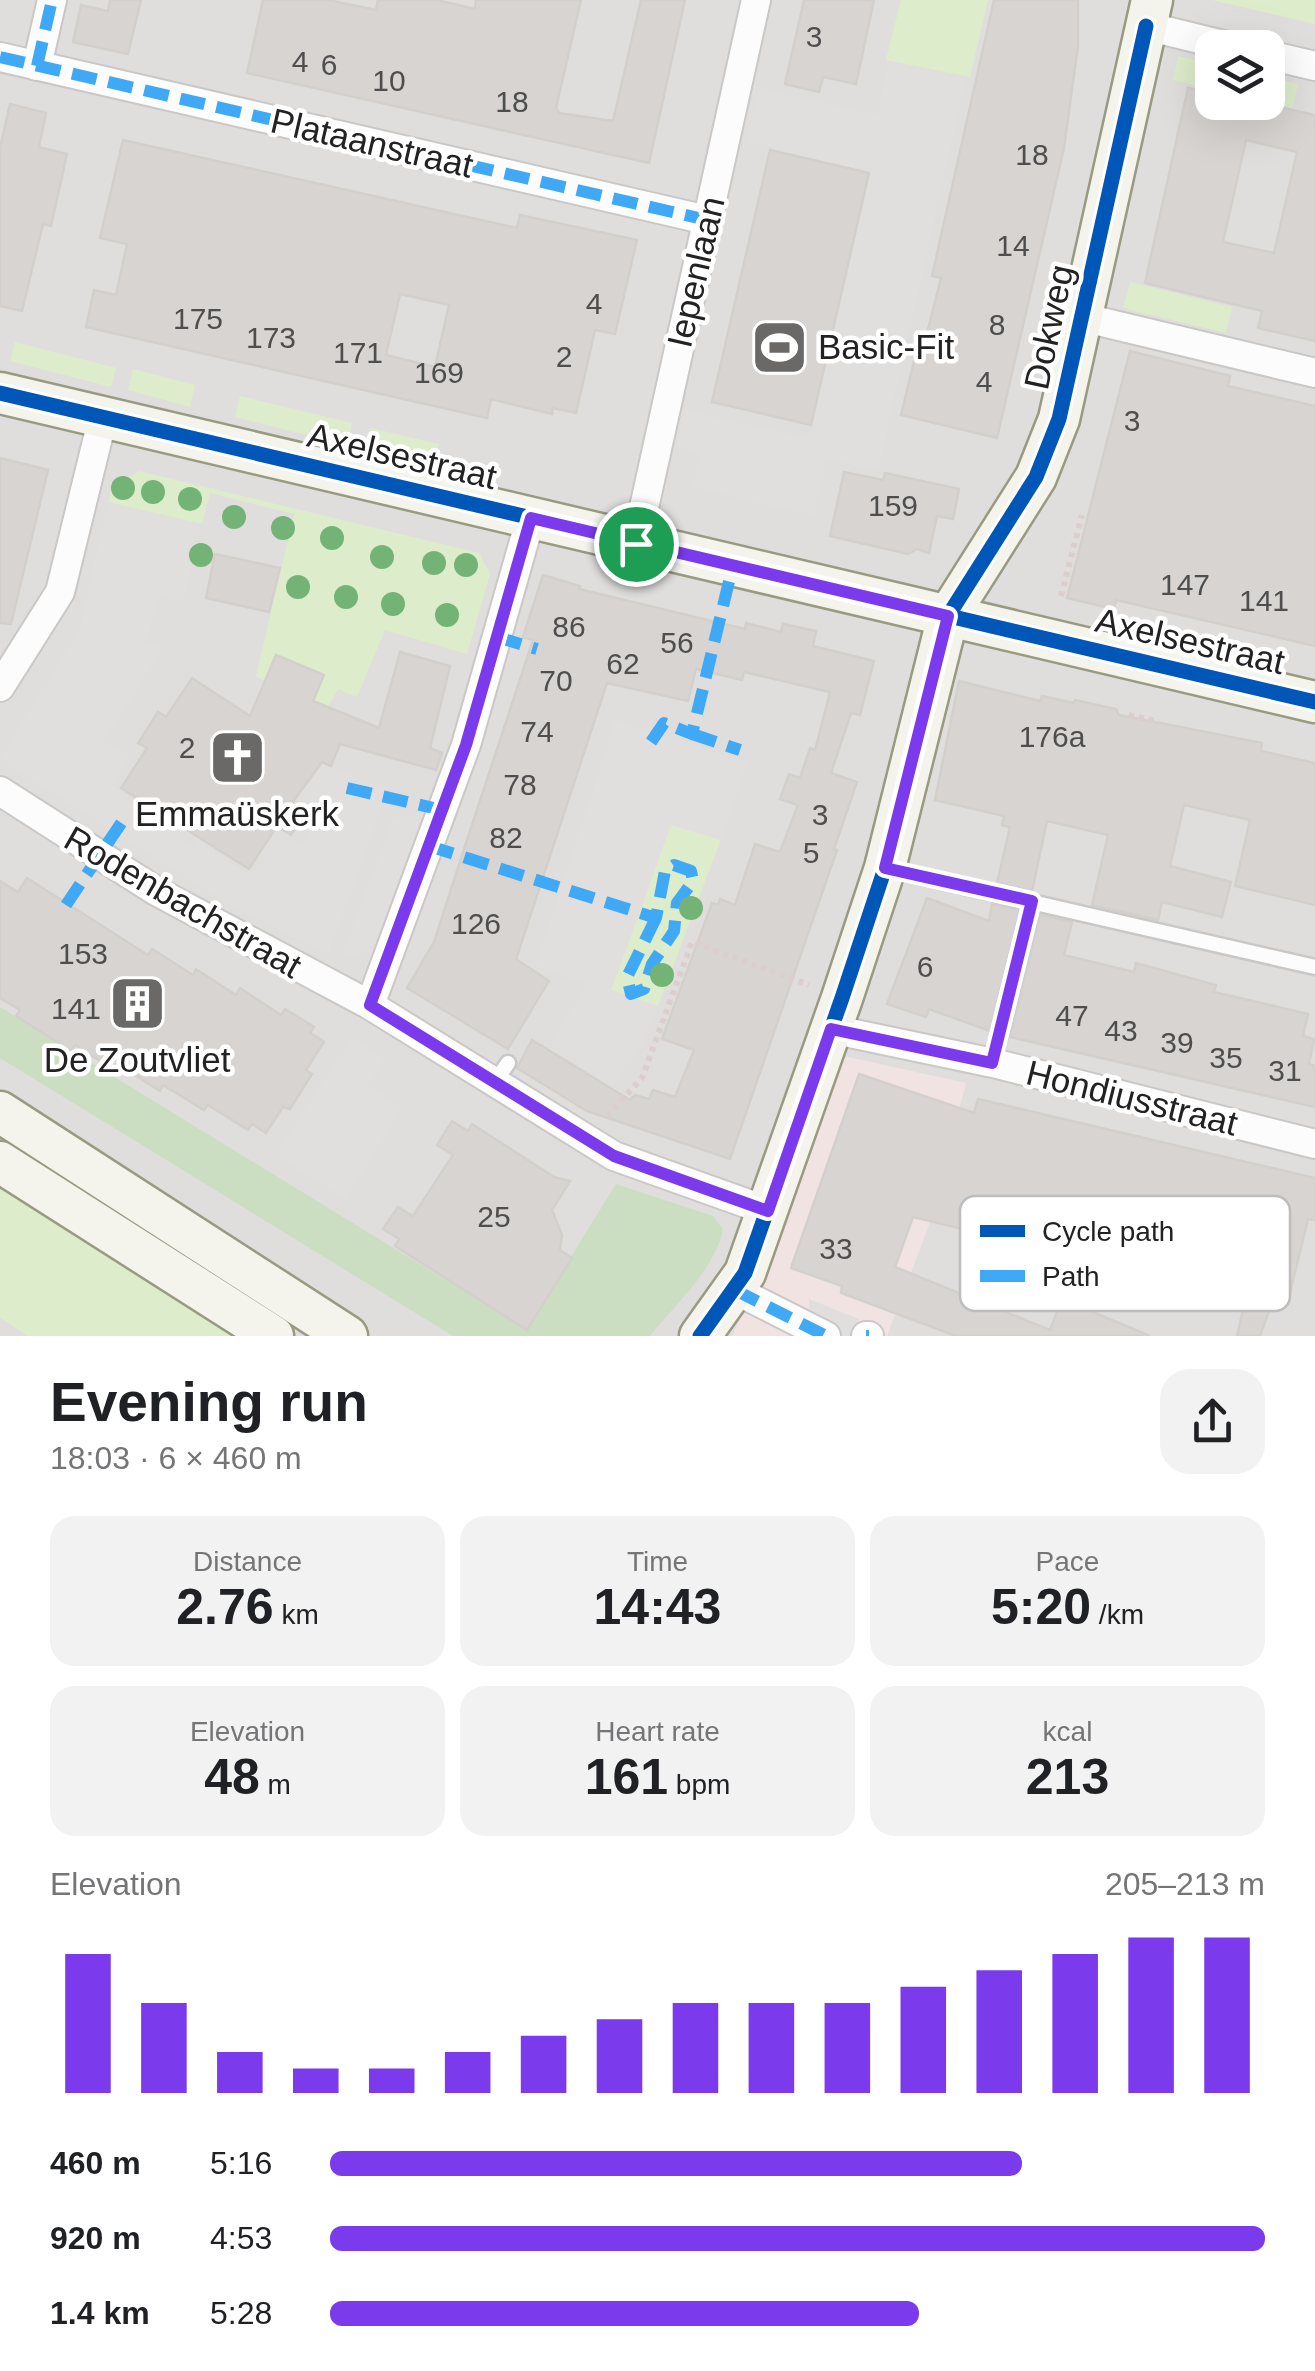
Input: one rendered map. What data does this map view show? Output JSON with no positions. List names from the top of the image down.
{
  "streets": {
    "street": [
      "Plataanstraat",
      "Iepenlaan",
      "Dokweg",
      "Axelsestraat",
      "Rodenbachstraat",
      "Hondiusstraat"
    ]
  },
  "crossings": [
    ["Plataanstraat", "Iepenlaan"],
    ["Iepenlaan", "Axelsestraat"],
    ["Dokweg", "Axelsestraat"],
    ["Dokweg", "Rodenbachstraat"],
    ["Dokweg", "Hondiusstraat"]
  ],
  "places": {
    "sports": ["Basic-Fit"],
    "church": ["Emmaüskerk"],
    "building": ["De Zoutvliet"]
  },
  "house_numbers": [
    "3",
    "4",
    "6",
    "10",
    "18",
    "18",
    "14",
    "4",
    "175",
    "8",
    "173",
    "171",
    "2",
    "169",
    "4",
    "3",
    "159",
    "147",
    "141",
    "86",
    "56",
    "62",
    "70",
    "74",
    "176a",
    "2",
    "78",
    "3",
    "82",
    "5",
    "126",
    "153",
    "6",
    "141",
    "47",
    "43",
    "39",
    "35",
    "31",
    "25",
    "33"
  ],
  "legend": ["Cycle path", "Path"],
  "page": {
    "heading": ["Evening run", "18:03 · 6 × 460 m"],
    "stats": [
      ["Distance", "2.76 km"],
      ["Time", "14:43"],
      ["Pace", "5:20 /km"],
      ["Elevation", "48 m"],
      ["Heart rate", "161 bpm"],
      ["kcal", "213"]
    ],
    "chart": ["Elevation", "205–213 m"],
    "list": [
      {
        "name": "460 m",
        "note": "5:16"
      },
      {
        "name": "920 m",
        "note": "4:53"
      },
      {
        "name": "1.4 km",
        "note": "5:28"
      }
    ]
  }
}
